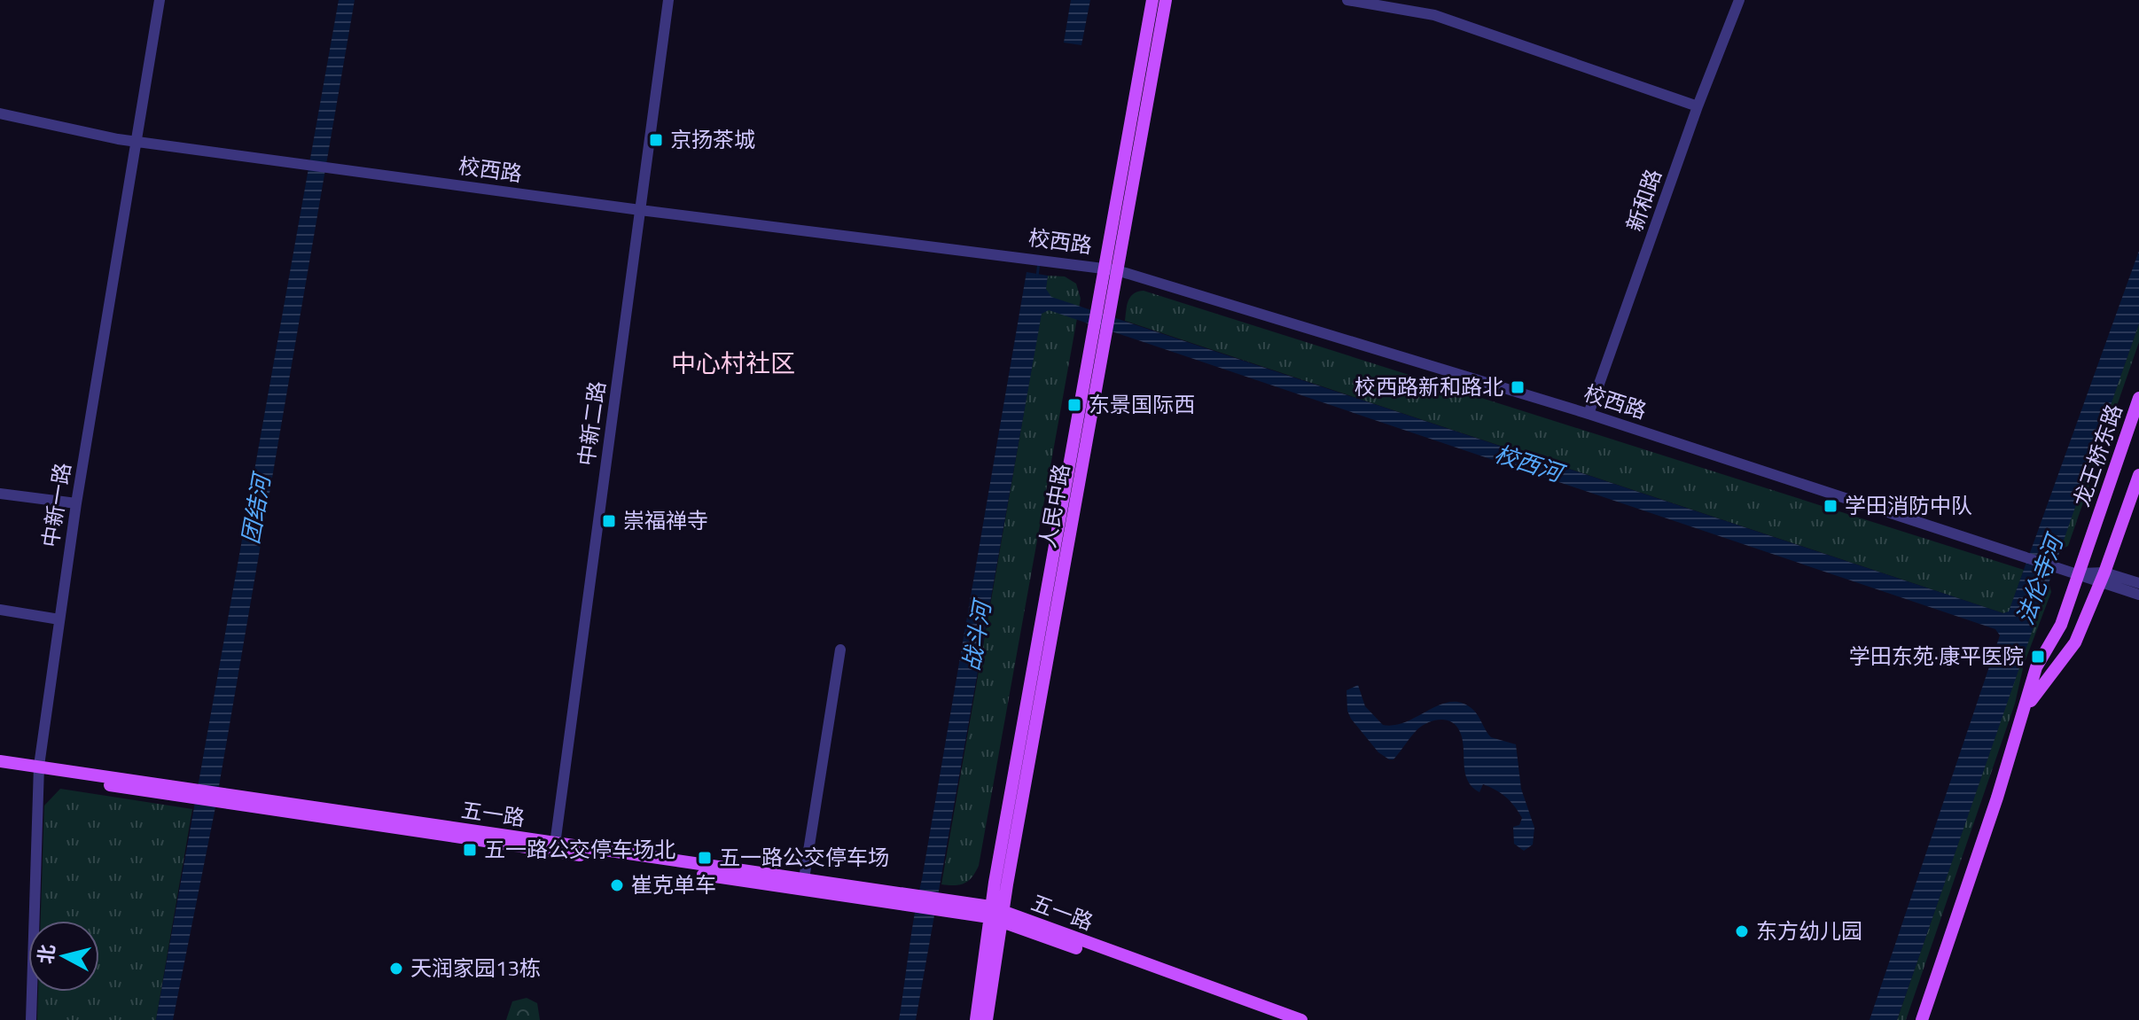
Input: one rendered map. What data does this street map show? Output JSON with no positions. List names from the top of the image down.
{
  "streets": {
    "main road": ["龙王桥东路", "人民中路", "五一路"],
    "street": [
      "校西路",
      "新和路",
      "中新二路",
      "中新一路"
    ]
  },
  "crossings": [
    ["校西路", "新和路"],
    ["校西路", "中新二路"],
    ["校西路", "龙王桥东路"],
    ["校西路", "中新一路"],
    ["校西路", "人民中路"],
    ["中新二路", "五一路"],
    ["中新一路", "五一路"],
    ["人民中路", "五一路"]
  ],
  "districts": ["中心村社区"],
  "water": [
    "校西河",
    "团结河",
    "法伦寺河",
    "战斗河"
  ],
  "places": {
    "transit": [
      "京扬茶城",
      "校西路新和路北",
      "东景国际西",
      "学田消防中队",
      "崇福禅寺",
      "学田东苑·康平医院",
      "五一路公交停车场北",
      "五一路公交停车场"
    ],
    "other": ["崔克单车", "东方幼儿园", "天润家园13栋"]
  },
  "north": "left"
}
